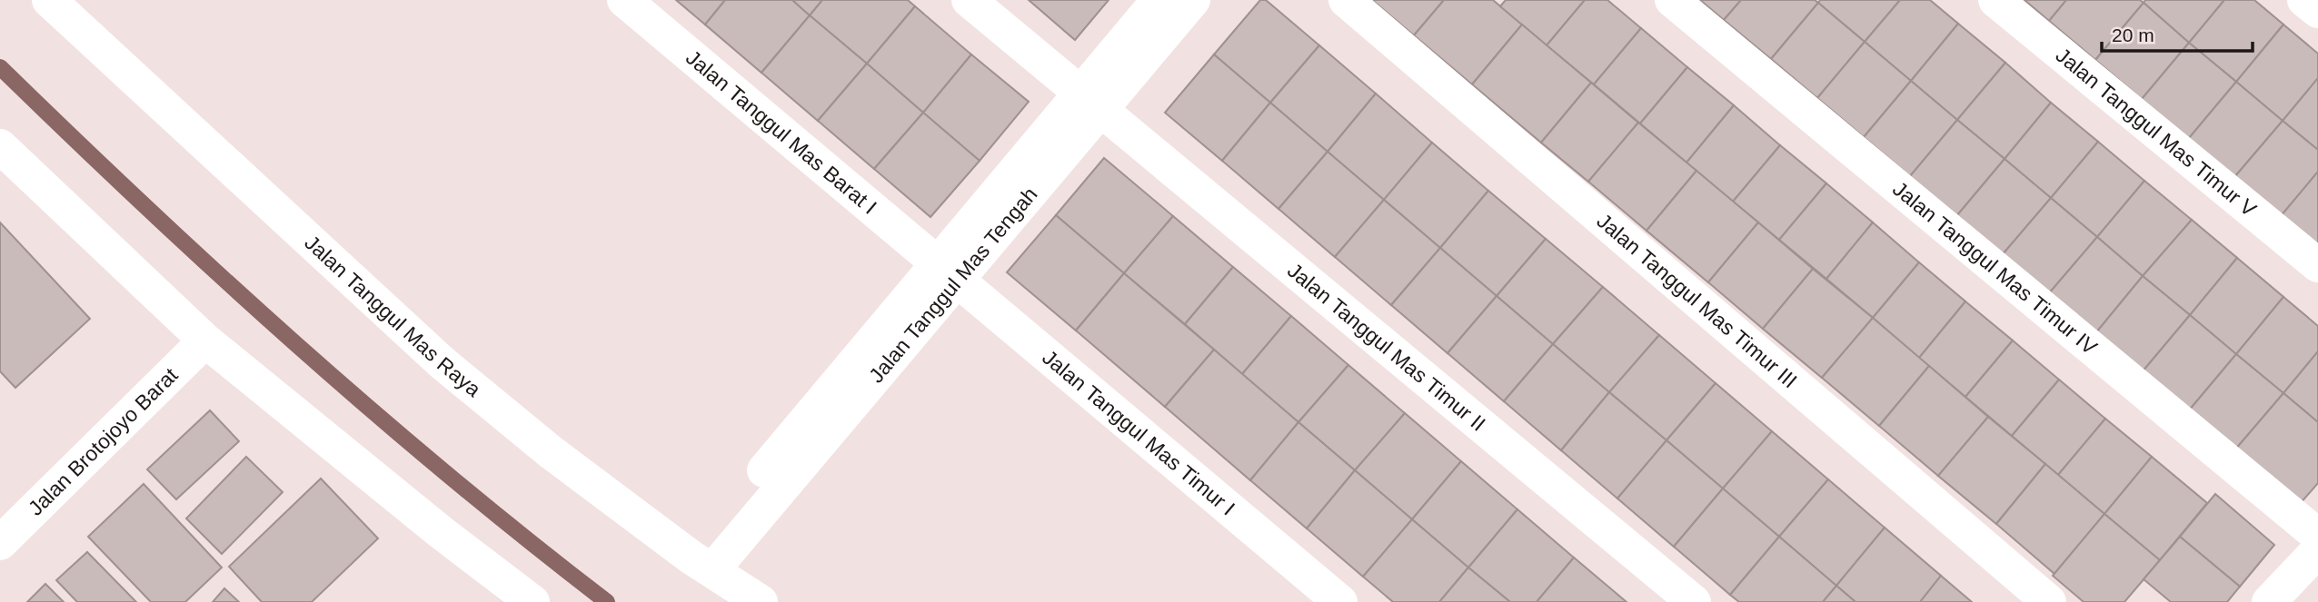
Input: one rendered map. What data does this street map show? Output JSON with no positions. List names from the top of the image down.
{
  "streets": {
    "street": [
      "Jalan Tanggul Mas Barat I",
      "Jalan Tanggul Mas Timur V",
      "Jalan Tanggul Mas Timur IV",
      "Jalan Tanggul Mas Tengah",
      "Jalan Tanggul Mas Timur III",
      "Jalan Tanggul Mas Raya",
      "Jalan Tanggul Mas Timur II",
      "Jalan Tanggul Mas Timur I",
      "Jalan Brotojoyo Barat"
    ]
  },
  "crossings": [
    ["Jalan Tanggul Mas Barat I", "Jalan Tanggul Mas Tengah"],
    ["Jalan Tanggul Mas Barat I", "Jalan Tanggul Mas Timur I"],
    ["Jalan Tanggul Mas Tengah", "Jalan Tanggul Mas Raya"],
    ["Jalan Tanggul Mas Tengah", "Jalan Tanggul Mas Timur II"],
    ["Jalan Tanggul Mas Tengah", "Jalan Tanggul Mas Timur I"]
  ],
  "scale_bar": "20 m"
}
